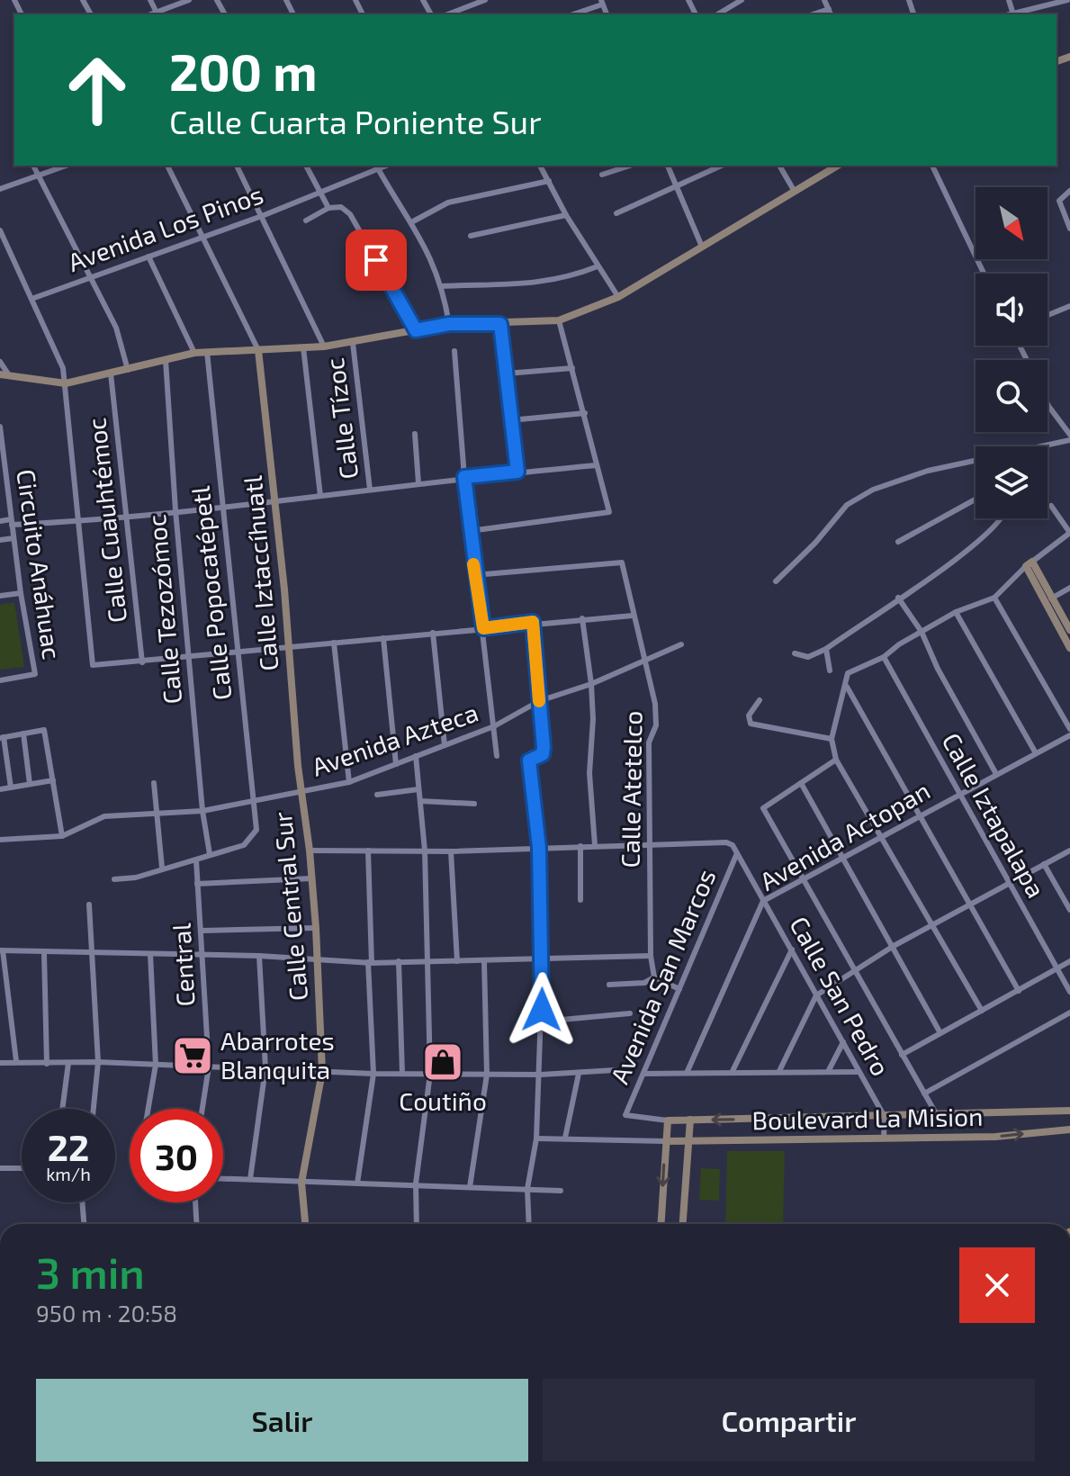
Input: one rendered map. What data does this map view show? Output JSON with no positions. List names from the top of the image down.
{
  "streets": {
    "street": [
      "Avenida Los Pinos",
      "Calle Tízoc",
      "Calle Cuauhtémoc",
      "Circuito Anáhuac",
      "Calle Iztaccíhuatl",
      "Calle Popocatépetl",
      "Calle Tezozómoc",
      "Avenida Azteca",
      "Calle Atetelco",
      "Calle Iztapalapa",
      "Avenida Actopan",
      "Calle Central Sur",
      "Central",
      "Avenida San Marcos",
      "Calle San Pedro",
      "Boulevard La Mision"
    ]
  },
  "crossings": [
    ["Calle Iztaccíhuatl", "Avenida Azteca"],
    ["Calle Iztaccíhuatl", "Calle Central Sur"],
    ["Calle Popocatépetl", "Calle Tezozómoc"],
    ["Calle Popocatépetl", "Avenida Azteca"],
    ["Calle Tezozómoc", "Avenida Azteca"],
    ["Avenida Azteca", "Calle Atetelco"],
    ["Avenida Azteca", "Calle Central Sur"],
    ["Calle Atetelco", "Calle San Pedro"],
    ["Calle Iztapalapa", "Avenida Actopan"],
    ["Avenida Actopan", "Calle San Pedro"],
    ["Avenida San Marcos", "Calle San Pedro"],
    ["Avenida San Marcos", "Boulevard La Mision"],
    ["Calle San Pedro", "Boulevard La Mision"]
  ],
  "places": {
    "supermarket": ["Abarrotes Blanquita"],
    "shop": ["Coutiño"]
  },
  "north": "bottom right",
  "page": {
    "turn": ["200 m", "Calle Cuarta Poniente Sur"],
    "speed": "22 km/h",
    "limit": "30",
    "heading": ["3 min", "950 m · 20:58"],
    "buttons": ["Salir", "Compartir"]
  }
}
